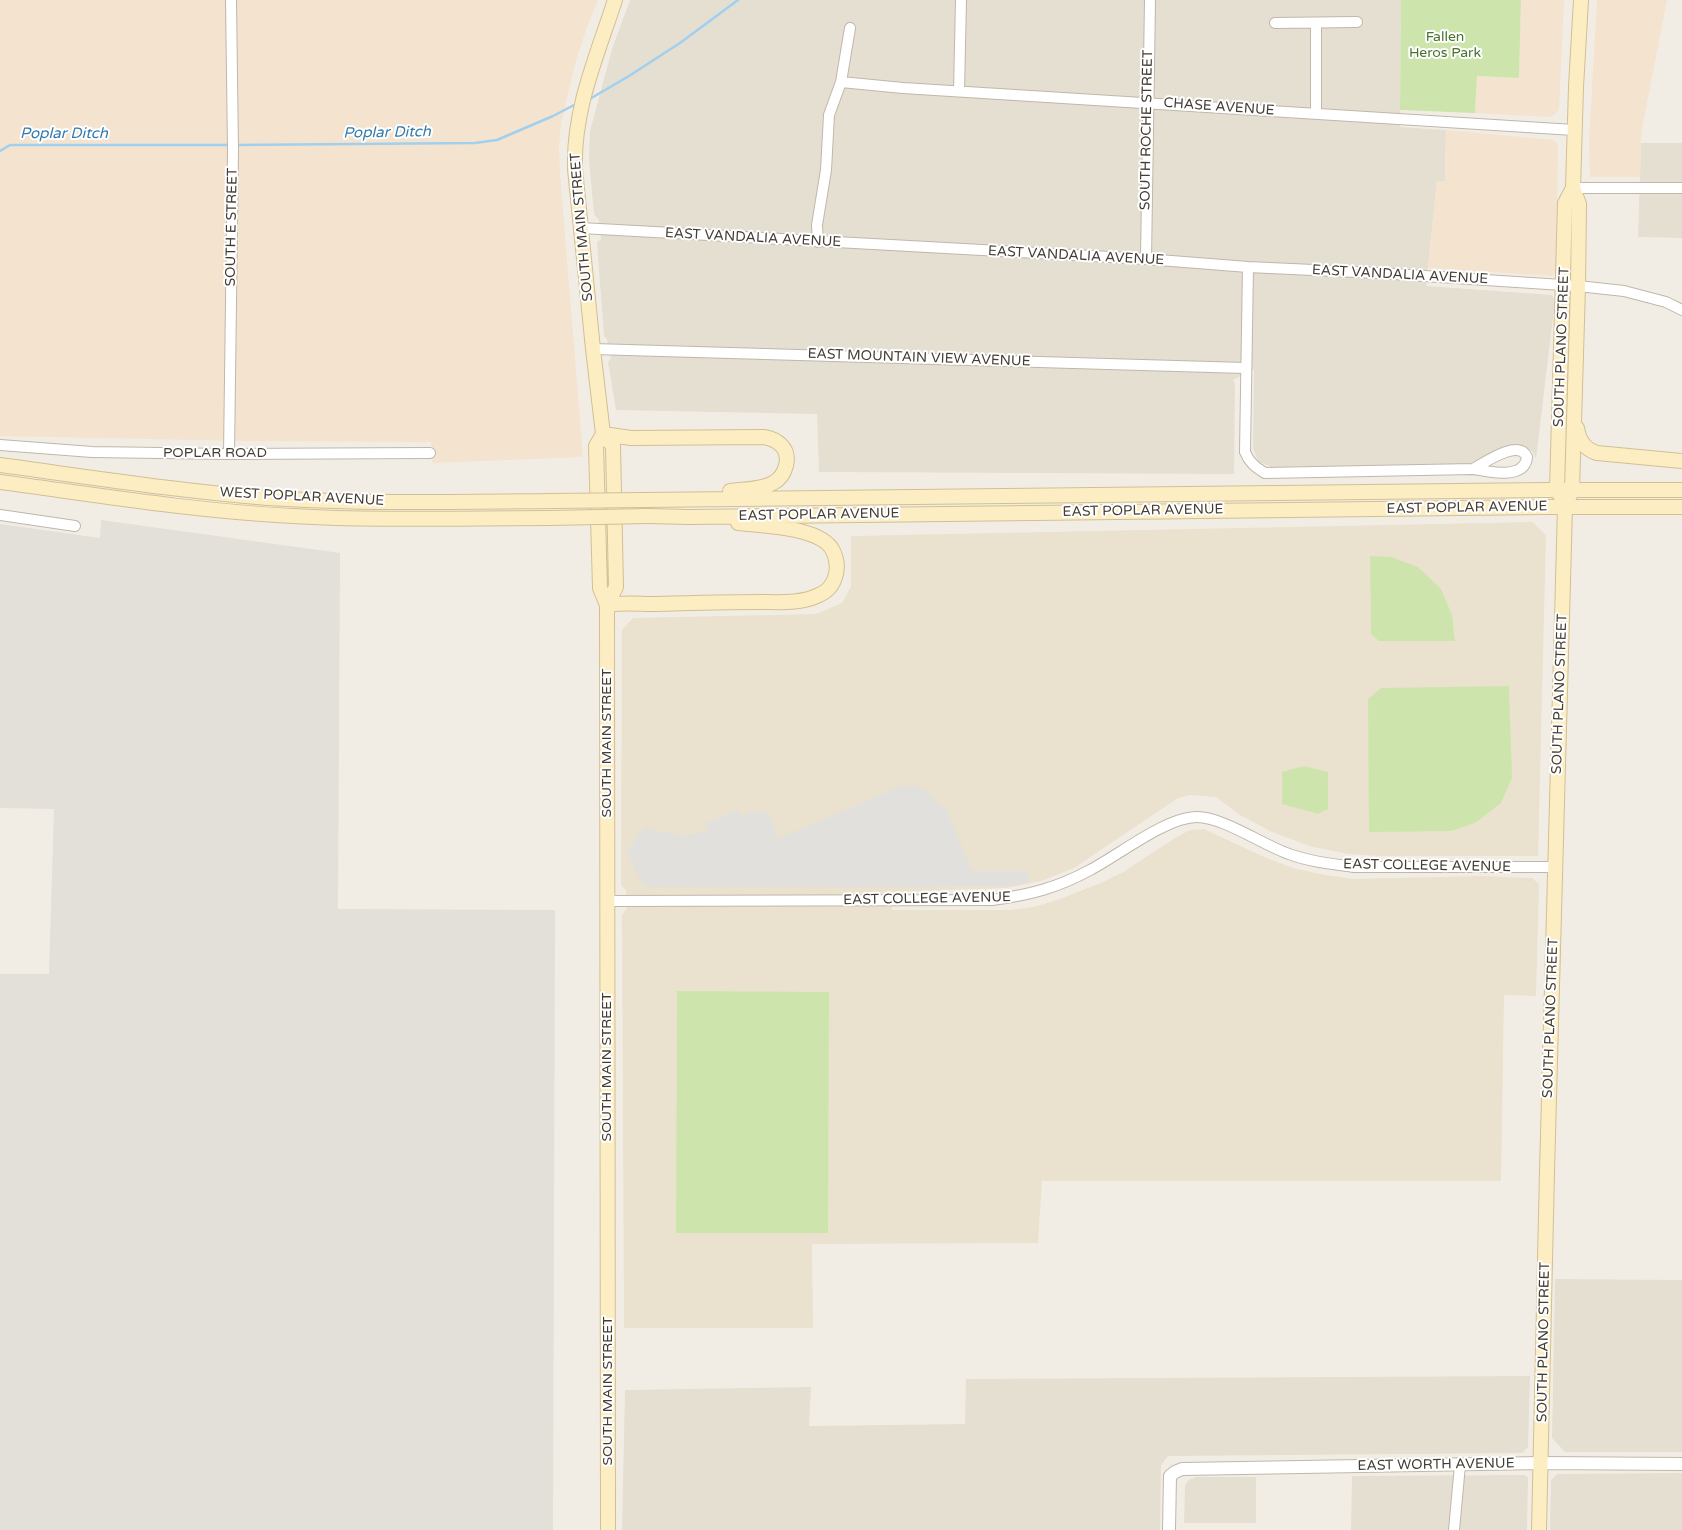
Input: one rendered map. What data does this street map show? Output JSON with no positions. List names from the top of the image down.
{
  "streets": {
    "main road": [
      "SOUTH MAIN STREET",
      "SOUTH PLANO STREET",
      "WEST POPLAR AVENUE",
      "EAST POPLAR AVENUE"
    ],
    "street": [
      "CHASE AVENUE",
      "SOUTH ROCHE STREET",
      "SOUTH E STREET",
      "EAST VANDALIA AVENUE",
      "EAST MOUNTAIN VIEW AVENUE",
      "POPLAR ROAD",
      "EAST COLLEGE AVENUE",
      "EAST WORTH AVENUE"
    ]
  },
  "crossings": [
    ["CHASE AVENUE", "SOUTH ROCHE STREET"],
    ["CHASE AVENUE", "SOUTH PLANO STREET"],
    ["SOUTH ROCHE STREET", "EAST VANDALIA AVENUE"],
    ["SOUTH E STREET", "POPLAR ROAD"],
    ["SOUTH MAIN STREET", "EAST VANDALIA AVENUE"],
    ["SOUTH MAIN STREET", "EAST MOUNTAIN VIEW AVENUE"],
    ["SOUTH MAIN STREET", "EAST COLLEGE AVENUE"],
    ["EAST VANDALIA AVENUE", "SOUTH PLANO STREET"],
    ["SOUTH PLANO STREET", "EAST POPLAR AVENUE"],
    ["SOUTH PLANO STREET", "EAST COLLEGE AVENUE"],
    ["SOUTH PLANO STREET", "EAST WORTH AVENUE"],
    ["WEST POPLAR AVENUE", "EAST POPLAR AVENUE"]
  ],
  "water": ["Poplar Ditch"],
  "parks": ["Fallen Heros Park"]
}
